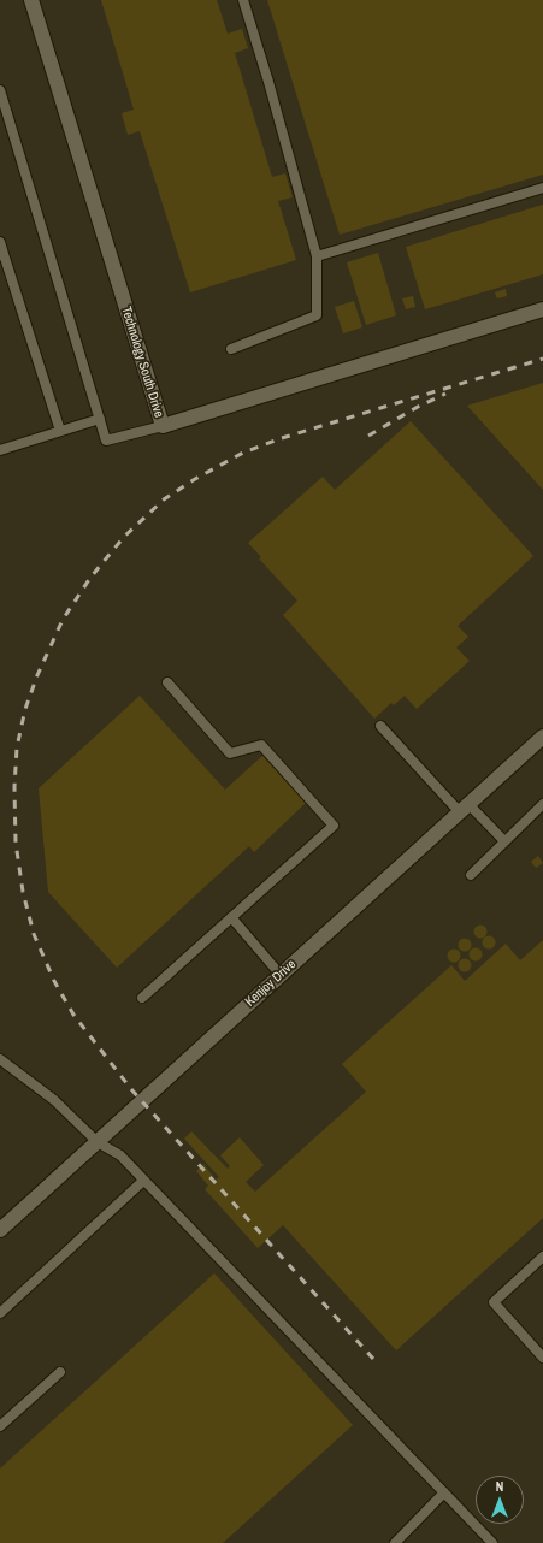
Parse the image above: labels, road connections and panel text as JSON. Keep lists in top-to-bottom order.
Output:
{
  "streets": {
    "street": ["Technology South Drive", "Kenjoy Drive"]
  },
  "north": "top"
}
